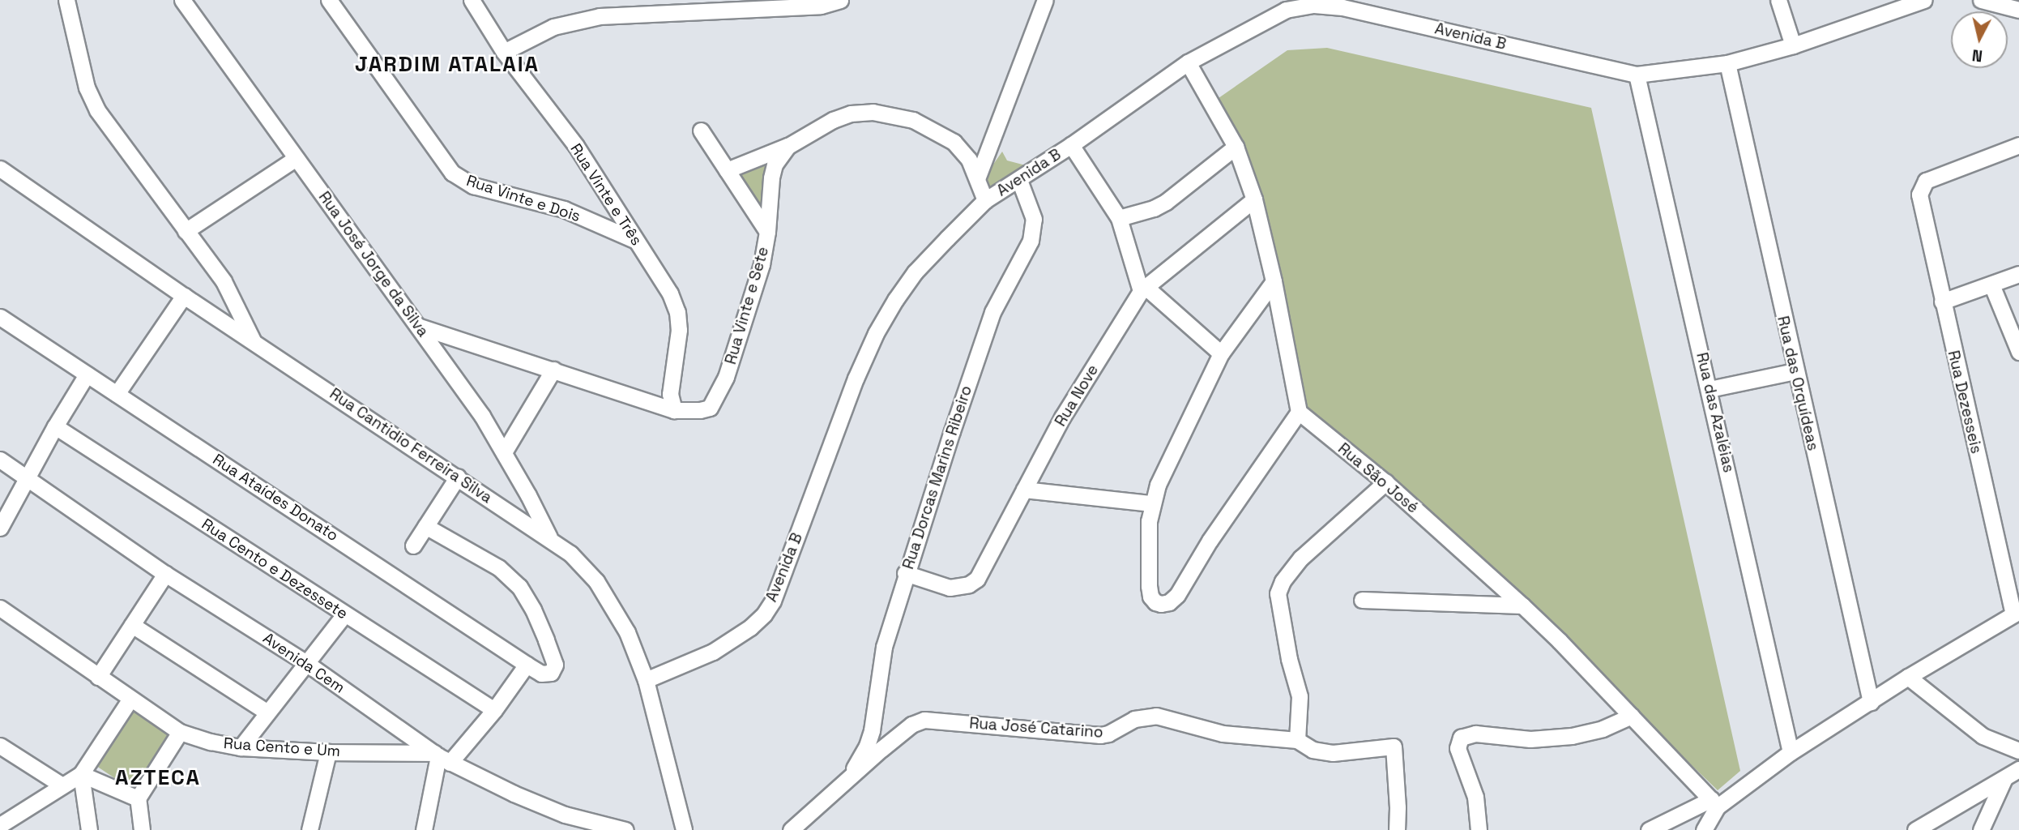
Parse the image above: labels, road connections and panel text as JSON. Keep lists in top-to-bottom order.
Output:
{
  "streets": {
    "street": [
      "Avenida B",
      "Rua Vinte e Três",
      "Rua Vinte e Dois",
      "Rua José Jorge da Silva",
      "Rua Vinte e Sete",
      "Rua das Orquídeas",
      "Rua Nove",
      "Rua Dezesseis",
      "Rua das Azaléias",
      "Rua Cantidio Ferreira Silva",
      "Rua Dorcas Marins Ribeiro",
      "Rua São José",
      "Rua Ataídes Donato",
      "Rua Cento e Dezessete",
      "Avenida Cem",
      "Rua José Catarino",
      "Rua Cento e Um"
    ]
  },
  "crossings": [
    ["Avenida B", "Rua Vinte e Sete"],
    ["Avenida B", "Rua das Azaléias"],
    ["Avenida B", "Rua Cantidio Ferreira Silva"],
    ["Avenida B", "Rua Dorcas Marins Ribeiro"],
    ["Rua Vinte e Três", "Rua Vinte e Dois"],
    ["Rua Vinte e Três", "Rua Vinte e Sete"],
    ["Rua José Jorge da Silva", "Rua Cantidio Ferreira Silva"],
    ["Rua Nove", "Rua Dorcas Marins Ribeiro"],
    ["Rua Dorcas Marins Ribeiro", "Rua José Catarino"],
    ["Avenida Cem", "Rua Cento e Um"]
  ],
  "districts": ["JARDIM ATALAIA", "AZTECA"],
  "north": "bottom"
}
